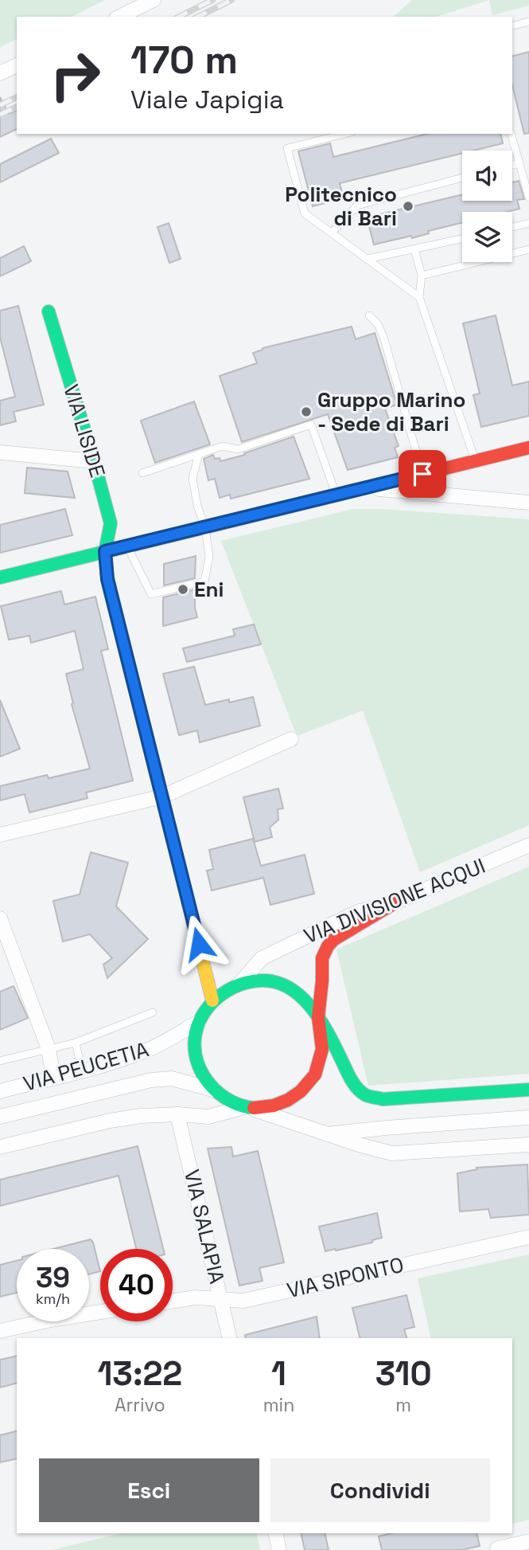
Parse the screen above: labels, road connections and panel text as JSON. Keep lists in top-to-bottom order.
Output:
{
  "streets": {
    "street": [
      "VIA LISIDE",
      "VIA DIVISIONE ACQUI",
      "VIA PEUCETIA",
      "VIA SALAPIA",
      "VIA SIPONTO"
    ]
  },
  "crossings": [
    ["VIA LISIDE", "VIA DIVISIONE ACQUI"],
    ["VIA LISIDE", "VIA PEUCETIA"],
    ["VIA DIVISIONE ACQUI", "VIA PEUCETIA"],
    ["VIA PEUCETIA", "VIA SALAPIA"],
    ["VIA SALAPIA", "VIA SIPONTO"]
  ],
  "places": ["Politecnico di Bari", "Gruppo Marino - Sede di Bari", "Eni"],
  "page": {
    "turn": ["170 m", "Viale Japigia"],
    "speed": "39 km/h",
    "limit": "40",
    "eta": [
      "13:22",
      "Arrivo",
      "1",
      "min",
      "310",
      "m"
    ],
    "buttons": ["Esci", "Condividi"]
  }
}
